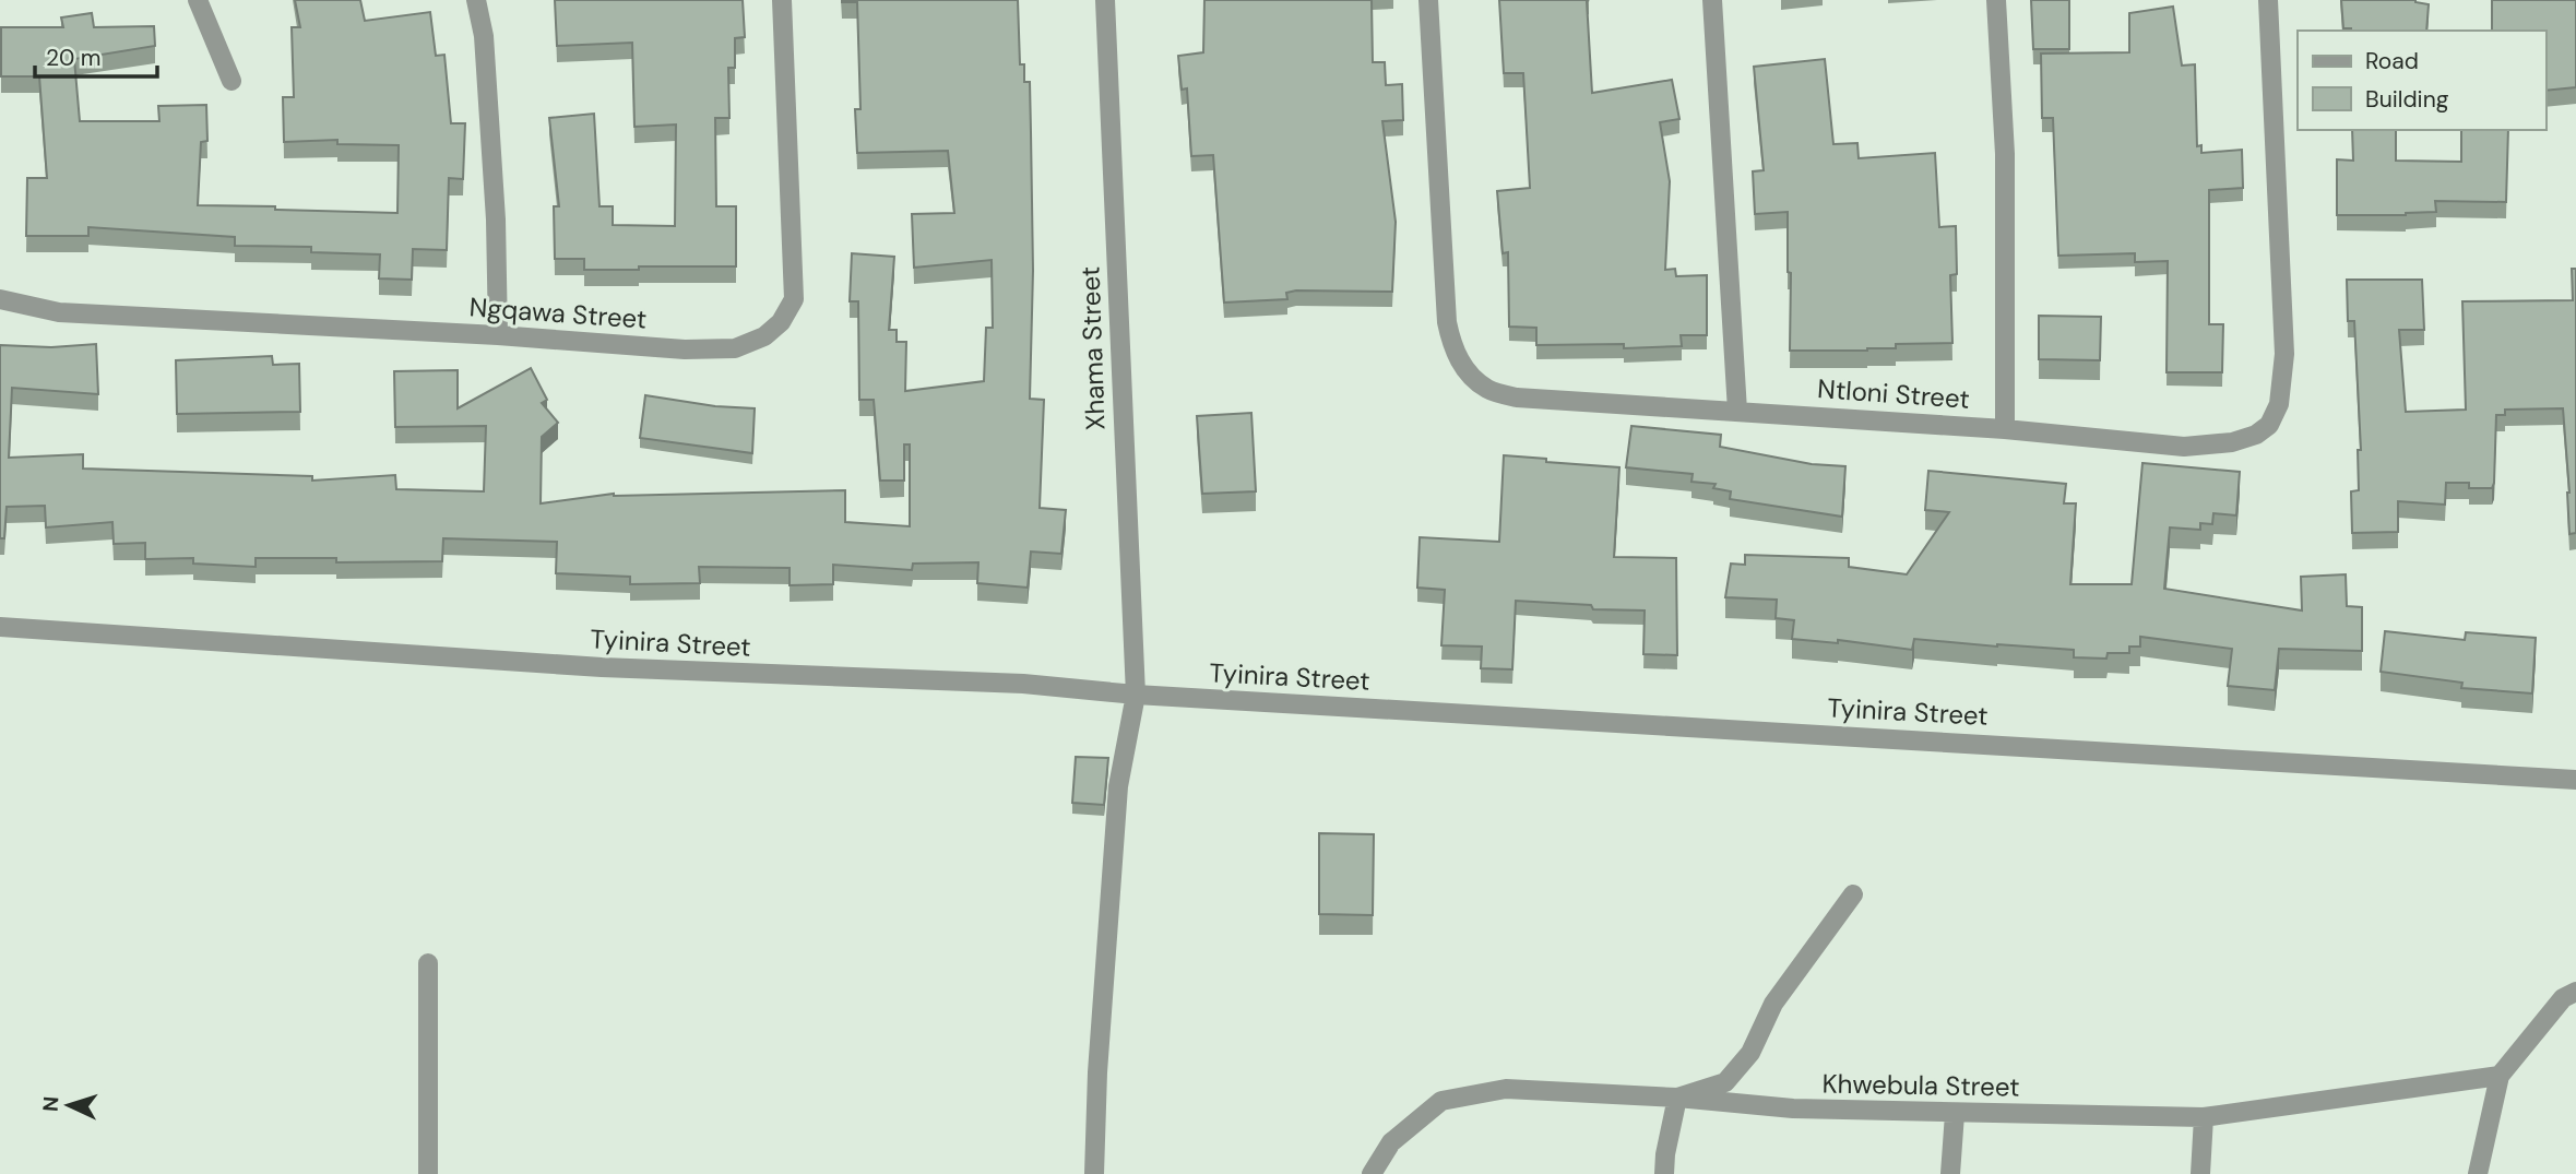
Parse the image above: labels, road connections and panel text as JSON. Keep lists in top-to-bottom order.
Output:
{
  "streets": {
    "street": [
      "Ngqawa Street",
      "Xhama Street",
      "Ntloni Street",
      "Tyinira Street",
      "Khwebula Street"
    ]
  },
  "crossings": [
    ["Xhama Street", "Tyinira Street"]
  ],
  "legend": ["Road", "Building"],
  "scale_bar": "20 m",
  "north": "left"
}
